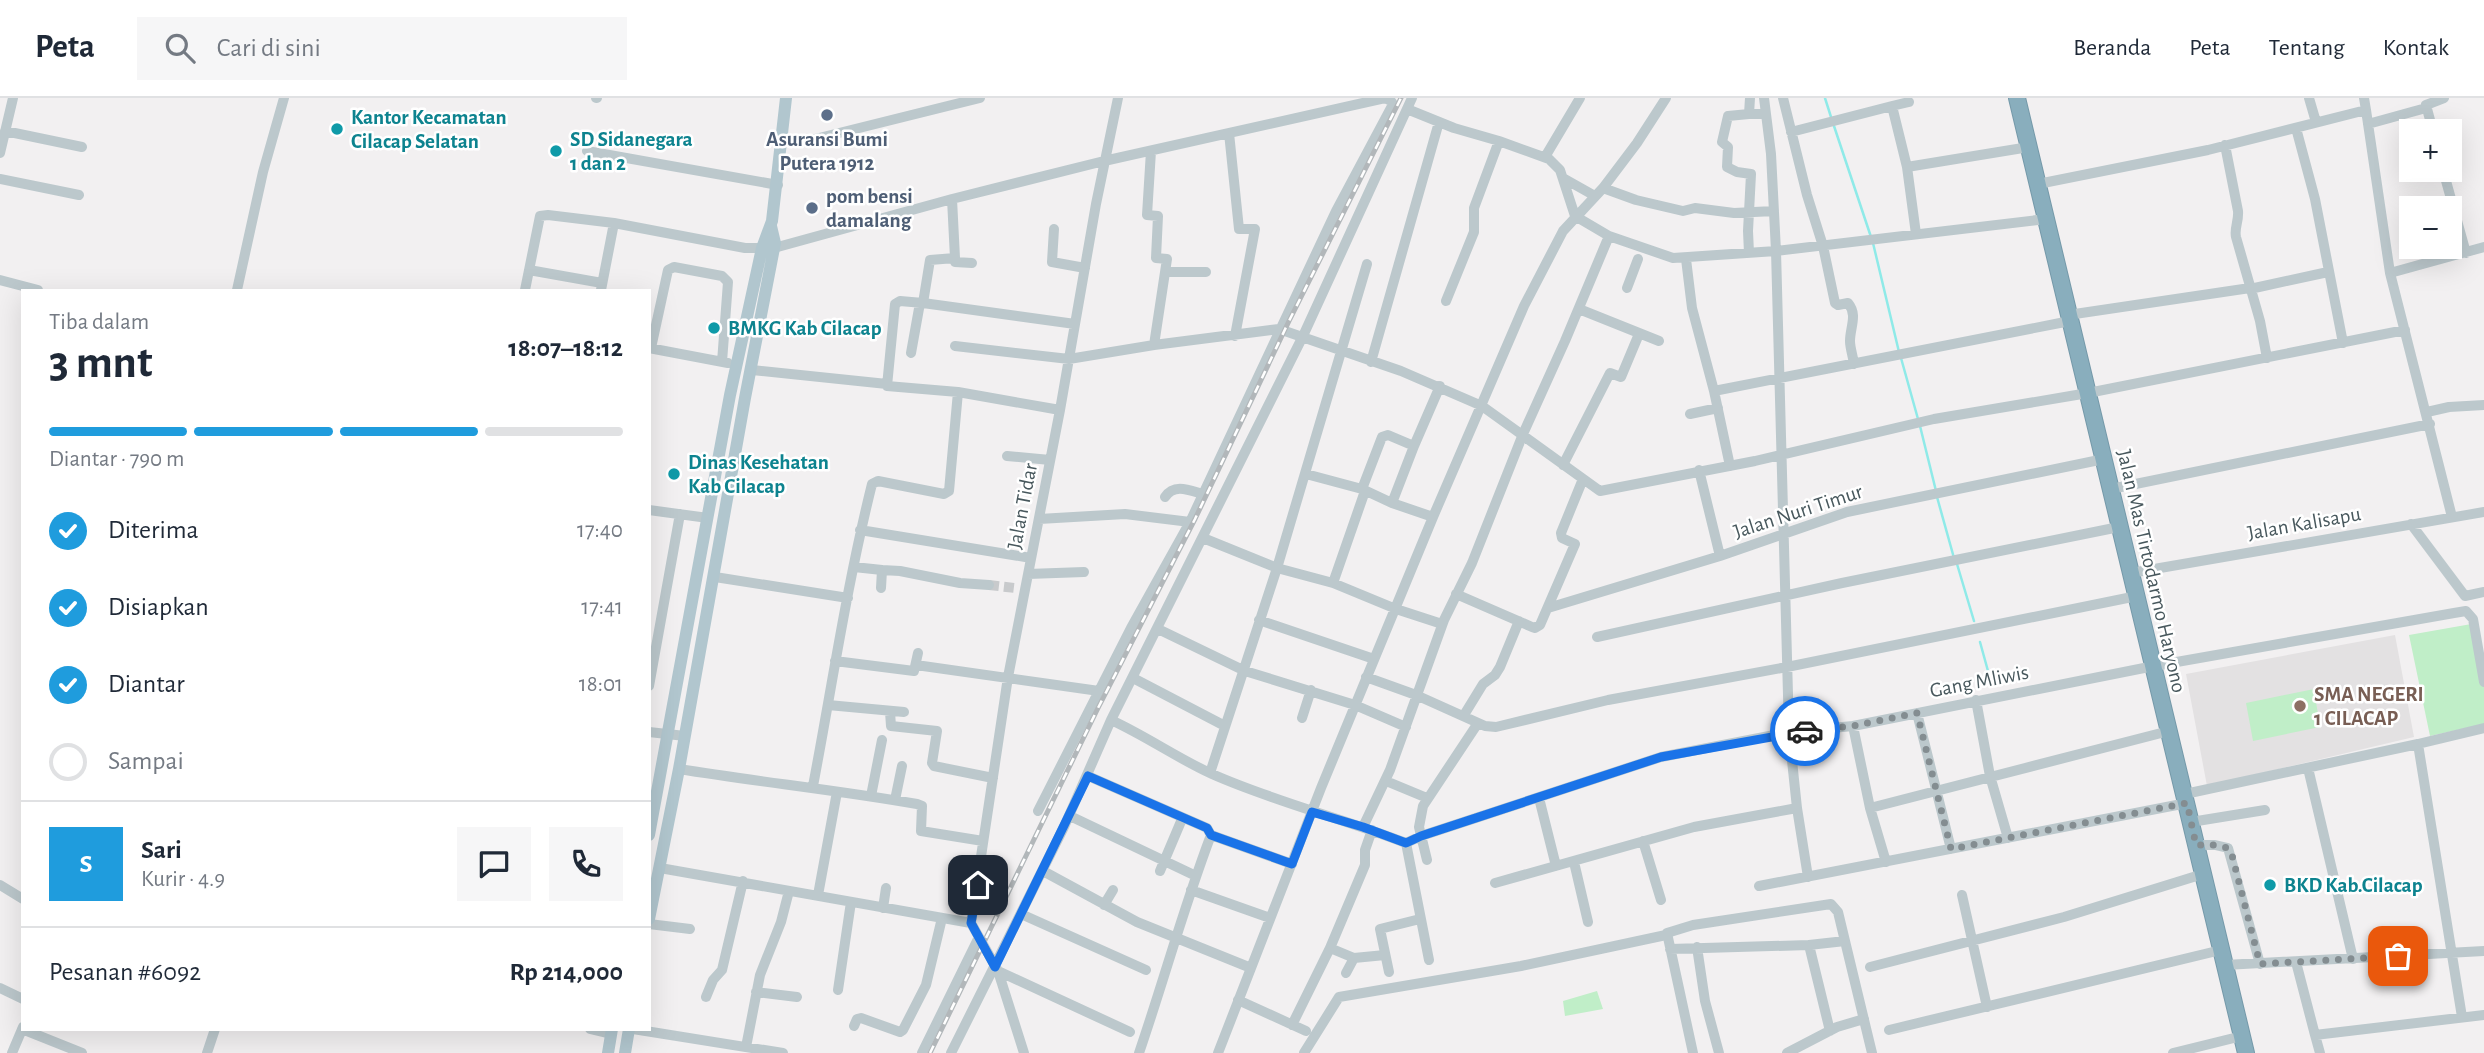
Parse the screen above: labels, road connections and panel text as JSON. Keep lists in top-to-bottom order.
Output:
{
  "streets": {
    "highway": ["Jalan Mas Tirtodarmo Haryono"],
    "street": [
      "Jalan Tidar",
      "Jalan Nuri Timur",
      "Jalan Kalisapu",
      "Gang Mliwis"
    ]
  },
  "crossings": [
    ["Jalan Nuri Timur", "Jalan Mas Tirtodarmo Haryono"],
    ["Jalan Kalisapu", "Jalan Mas Tirtodarmo Haryono"],
    ["Jalan Mas Tirtodarmo Haryono", "Gang Mliwis"]
  ],
  "places": [
    "Asuransi Bumi Putera 1912",
    "Kantor Kecamatan Cilacap Selatan",
    "SD Sidanegara 1 dan 2",
    "pom bensi damalang",
    "BMKG Kab Cilacap",
    "Dinas Kesehatan Kab Cilacap",
    "SMA NEGERI 1 CILACAP",
    "BKD Kab.Cilacap"
  ],
  "page": {
    "header": "Peta",
    "search": "Cari di sini",
    "nav": [
      "Beranda",
      "Peta",
      "Tentang",
      "Kontak"
    ],
    "map_buttons": ["+", "−"],
    "heading": ["3 mnt", "Tiba dalam", "18:07–18:12"],
    "panel": [
      "Sari",
      "Kurir · 4.9",
      "Pesanan #6092",
      "Rp 214,000"
    ],
    "bar": "Diantar · 790 m",
    "list": [
      ["Diterima", "17:40"],
      ["Disiapkan", "17:41"],
      ["Diantar", "18:01"],
      "Sampai"
    ],
    "round": "S"
  }
}
